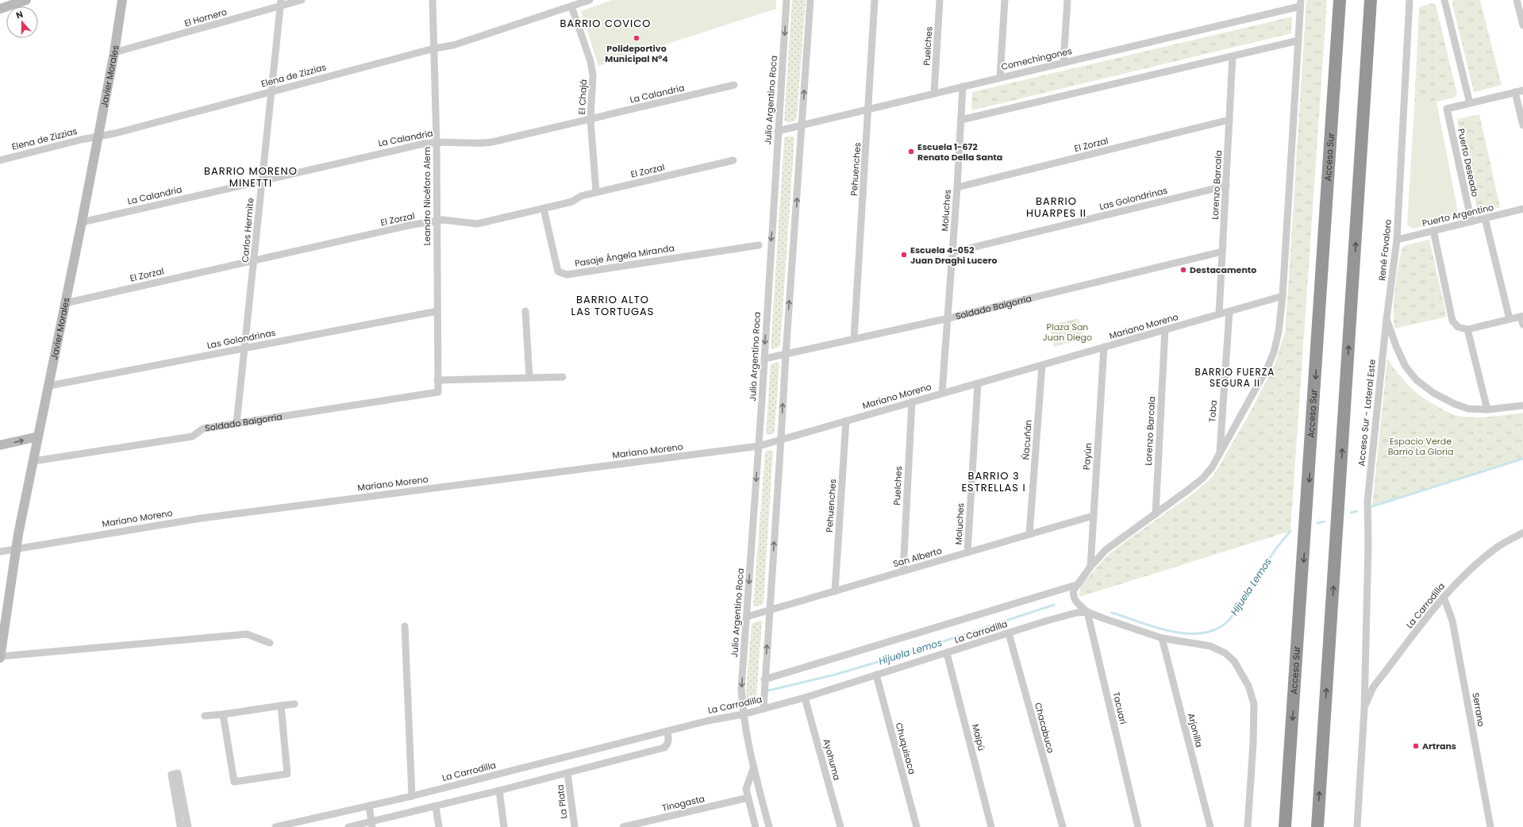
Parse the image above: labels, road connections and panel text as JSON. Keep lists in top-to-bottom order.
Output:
{
  "streets": {
    "highway": ["Acceso Sur"],
    "street": [
      "El Hornero",
      "Puelches",
      "Comechingones",
      "Elena de Zizzias",
      "Javier Morales",
      "La Calandria",
      "El Chajá",
      "Julio Argentino Roca",
      "El Zorzal",
      "Puerto Deseado",
      "Pehuenches",
      "Lorenzo Barcala",
      "Leandro Nicéforo Alem",
      "Las Golondrinas",
      "Moluches",
      "Puerto Argentino",
      "Carlos Hermite",
      "René Favaloro",
      "Pasaje Ángela Miranda",
      "Soldado Baigorria",
      "Mariano Moreno",
      "Toba",
      "Acceso Sur - Lateral Este",
      "Ñacuñán",
      "Payún",
      "San Alberto",
      "La Carrodilla",
      "Tacuarí",
      "Serrano",
      "Chacabuco",
      "Arjonilla",
      "Maipú",
      "Chuquisaca",
      "Ayohuma",
      "La Plata",
      "Tinogasta"
    ]
  },
  "crossings": [
    ["El Hornero", "Javier Morales"],
    ["El Hornero", "Carlos Hermite"],
    ["Puelches", "Comechingones"],
    ["Puelches", "Mariano Moreno"],
    ["Puelches", "San Alberto"],
    ["Comechingones", "Julio Argentino Roca"],
    ["Comechingones", "Pehuenches"],
    ["Comechingones", "Moluches"],
    ["Elena de Zizzias", "Javier Morales"],
    ["Elena de Zizzias", "El Chajá"],
    ["Elena de Zizzias", "Leandro Nicéforo Alem"],
    ["Elena de Zizzias", "Carlos Hermite"],
    ["Javier Morales", "La Calandria"],
    ["Javier Morales", "El Zorzal"],
    ["Javier Morales", "Las Golondrinas"],
    ["Javier Morales", "Soldado Baigorria"],
    ["Javier Morales", "Mariano Moreno"],
    ["La Calandria", "El Chajá"],
    ["La Calandria", "Leandro Nicéforo Alem"],
    ["La Calandria", "Carlos Hermite"],
    ["El Chajá", "El Zorzal"],
    ["Julio Argentino Roca", "Soldado Baigorria"],
    ["Julio Argentino Roca", "Mariano Moreno"],
    ["Julio Argentino Roca", "San Alberto"],
    ["Julio Argentino Roca", "La Carrodilla"],
    ["El Zorzal", "Lorenzo Barcala"],
    ["El Zorzal", "Leandro Nicéforo Alem"],
    ["El Zorzal", "Moluches"],
    ["El Zorzal", "Carlos Hermite"],
    ["El Zorzal", "Pasaje Ángela Miranda"],
    ["Puerto Deseado", "Puerto Argentino"],
    ["Pehuenches", "Soldado Baigorria"],
    ["Pehuenches", "Mariano Moreno"],
    ["Pehuenches", "San Alberto"],
    ["Lorenzo Barcala", "Las Golondrinas"],
    ["Lorenzo Barcala", "Soldado Baigorria"],
    ["Lorenzo Barcala", "Mariano Moreno"],
    ["Leandro Nicéforo Alem", "Las Golondrinas"],
    ["Leandro Nicéforo Alem", "Soldado Baigorria"],
    ["Las Golondrinas", "Moluches"],
    ["Las Golondrinas", "Carlos Hermite"],
    ["Moluches", "Soldado Baigorria"],
    ["Moluches", "Mariano Moreno"],
    ["Moluches", "San Alberto"],
    ["Puerto Argentino", "René Favaloro"],
    ["Carlos Hermite", "Soldado Baigorria"],
    ["René Favaloro", "Acceso Sur - Lateral Este"],
    ["Mariano Moreno", "Toba"],
    ["Mariano Moreno", "Ñacuñán"],
    ["Mariano Moreno", "Payún"],
    ["Acceso Sur - Lateral Este", "La Carrodilla"],
    ["Ñacuñán", "San Alberto"],
    ["Payún", "San Alberto"],
    ["La Carrodilla", "Tacuarí"],
    ["La Carrodilla", "Serrano"],
    ["La Carrodilla", "Chacabuco"],
    ["La Carrodilla", "Maipú"],
    ["La Carrodilla", "Chuquisaca"],
    ["La Carrodilla", "Ayohuma"]
  ],
  "districts": [
    "BARRIO COVICO",
    "BARRIO MORENO MINETTI",
    "BARRIO HUARPES II",
    "BARRIO ALTO LAS TORTUGAS",
    "BARRIO FUERZA SEGURA II",
    "BARRIO 3 ESTRELLAS I"
  ],
  "water": ["Hijuela Lemos"],
  "parks": ["Plaza San Juan Diego", "Espacio Verde Barrio La Gloria"],
  "places": [
    "Polideportivo Municipal Nº4",
    "Escuela 1-672 Renato Della Santa",
    "Escuela 4-052 Juan Draghi Lucero",
    "Destacamento",
    "Artrans"
  ],
  "north": "top"
}
